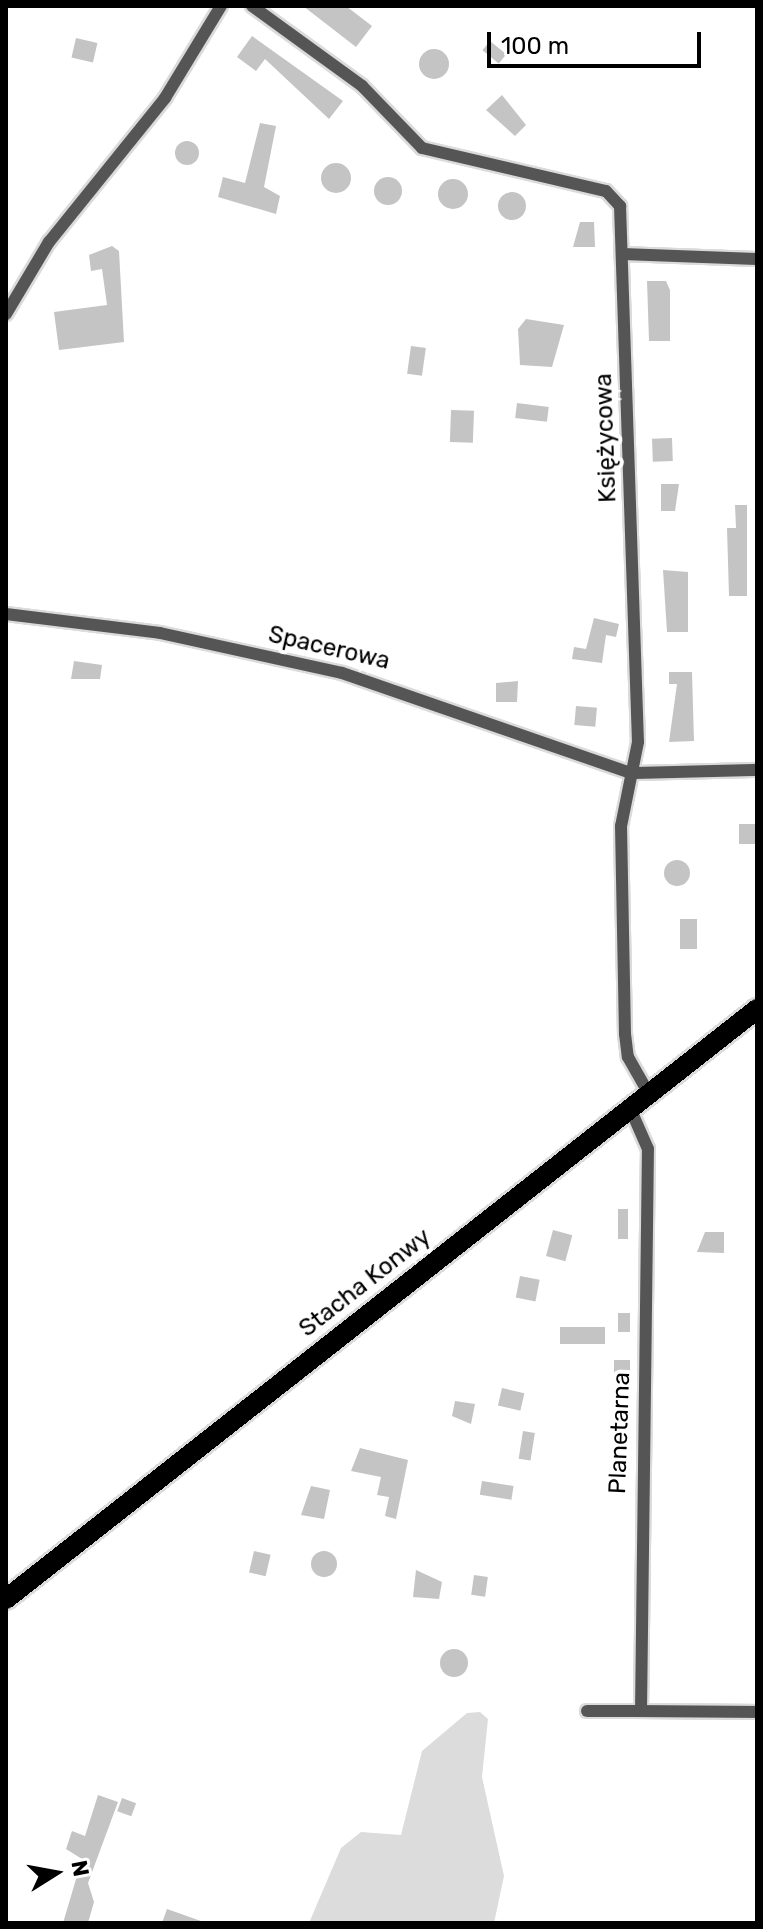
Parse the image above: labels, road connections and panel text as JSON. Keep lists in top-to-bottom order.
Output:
{
  "streets": {
    "main road": ["Stacha Konwy"],
    "street": ["Księżycowa", "Spacerowa", "Planetarna"]
  },
  "crossings": [
    ["Księżycowa", "Spacerowa"],
    ["Księżycowa", "Stacha Konwy"],
    ["Stacha Konwy", "Planetarna"]
  ],
  "scale_bar": "100 m",
  "north": "right"
}
